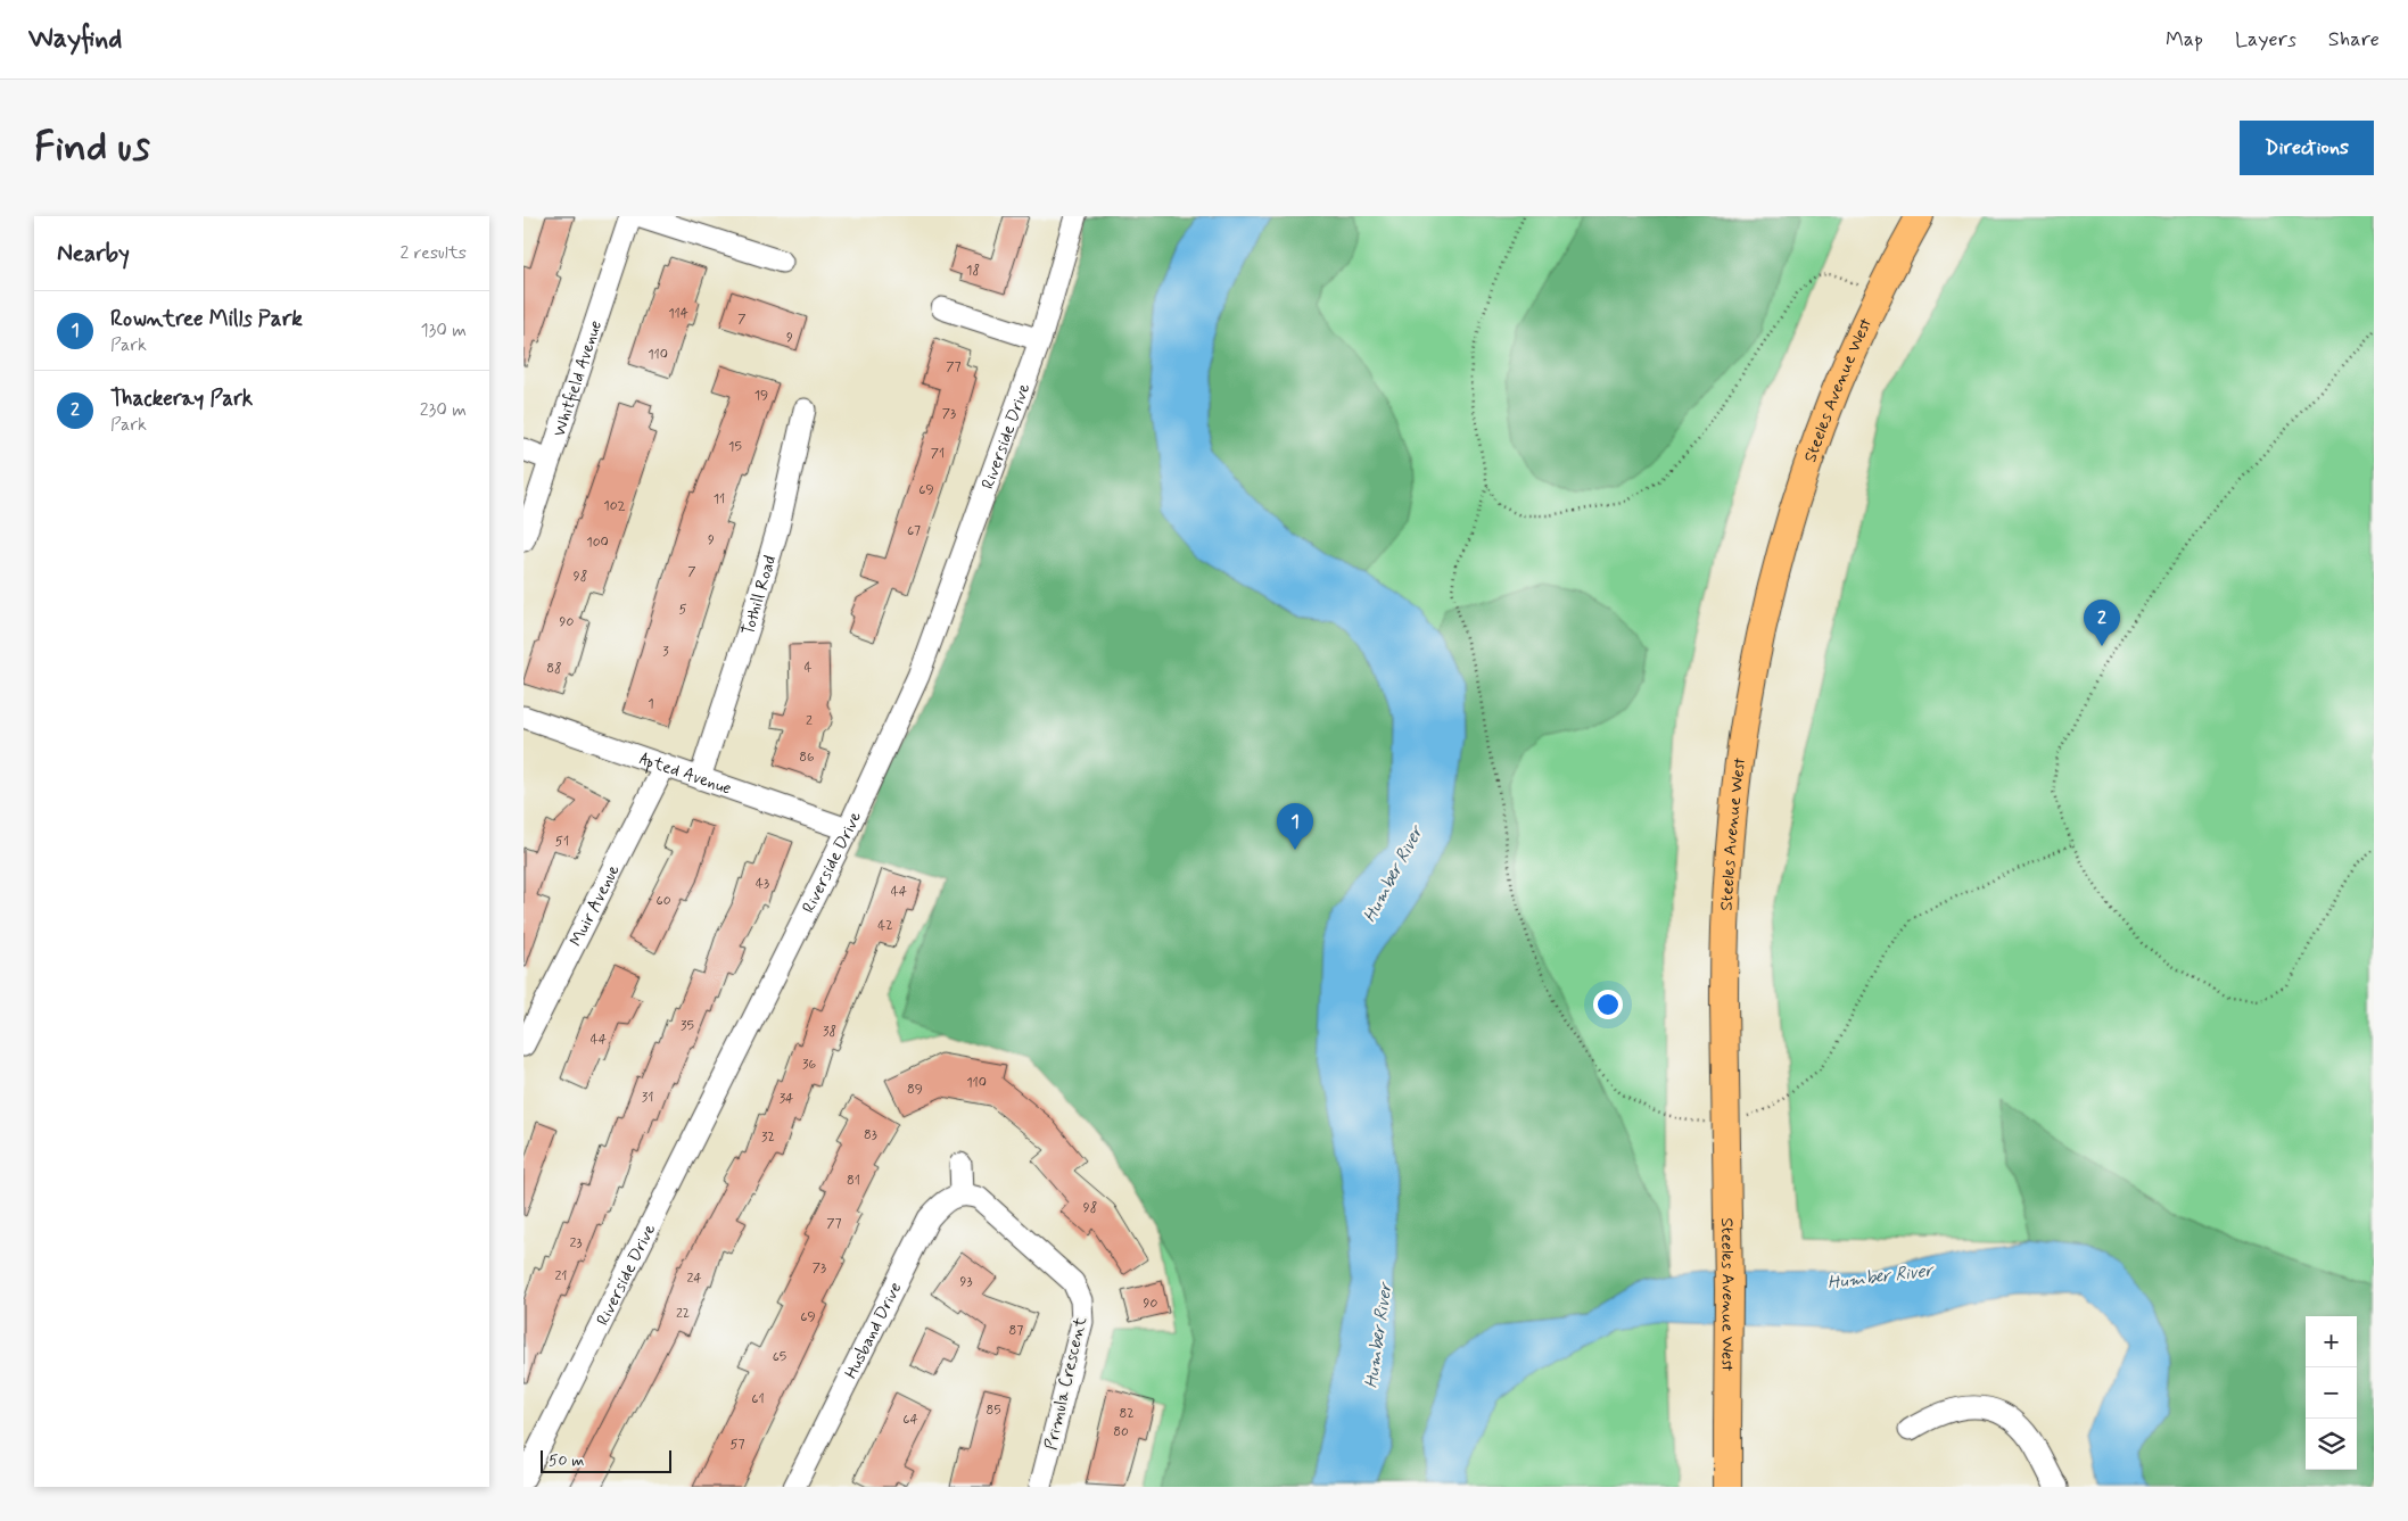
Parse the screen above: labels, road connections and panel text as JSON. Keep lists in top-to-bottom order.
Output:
{
  "streets": {
    "main road": ["Steeles Avenue West"],
    "street": [
      "Whitfield Avenue",
      "Riverside Drive",
      "Tothill Road",
      "Apted Avenue",
      "Muir Avenue",
      "Husband Drive",
      "Primula Crescent"
    ]
  },
  "crossings": [
    ["Riverside Drive", "Apted Avenue"],
    ["Tothill Road", "Apted Avenue"],
    ["Apted Avenue", "Muir Avenue"],
    ["Husband Drive", "Primula Crescent"]
  ],
  "water": ["Humber River"],
  "house_numbers": [
    "18",
    "114",
    "7",
    "9",
    "110",
    "77",
    "19",
    "73",
    "15",
    "71",
    "69",
    "11",
    "102",
    "67",
    "9",
    "100",
    "7",
    "98",
    "5",
    "90",
    "3",
    "4",
    "88",
    "1",
    "2",
    "86",
    "51",
    "43",
    "44",
    "60",
    "42",
    "35",
    "38",
    "44",
    "36",
    "110",
    "89",
    "31",
    "34",
    "83",
    "32",
    "81",
    "98",
    "77",
    "23",
    "73",
    "21",
    "24",
    "93",
    "90",
    "22",
    "69",
    "87",
    "65",
    "61",
    "85",
    "82",
    "64",
    "80",
    "57"
  ],
  "scale_bar": "50 m",
  "page": {
    "header": "Wayfind",
    "nav": ["Map", "Layers", "Share"],
    "buttons": "Directions",
    "title": "Find us",
    "heading": ["Nearby", "2 results"],
    "list": [
      {
        "mark": "1",
        "name": "Rowntree Mills Park",
        "note": "Park",
        "value": "130 m"
      },
      {
        "mark": "2",
        "name": "Thackeray Park",
        "note": "Park",
        "value": "230 m"
      }
    ],
    "pins": ["2", "1"],
    "map_buttons": ["+", "−"],
    "scale": "50 m"
  }
}
